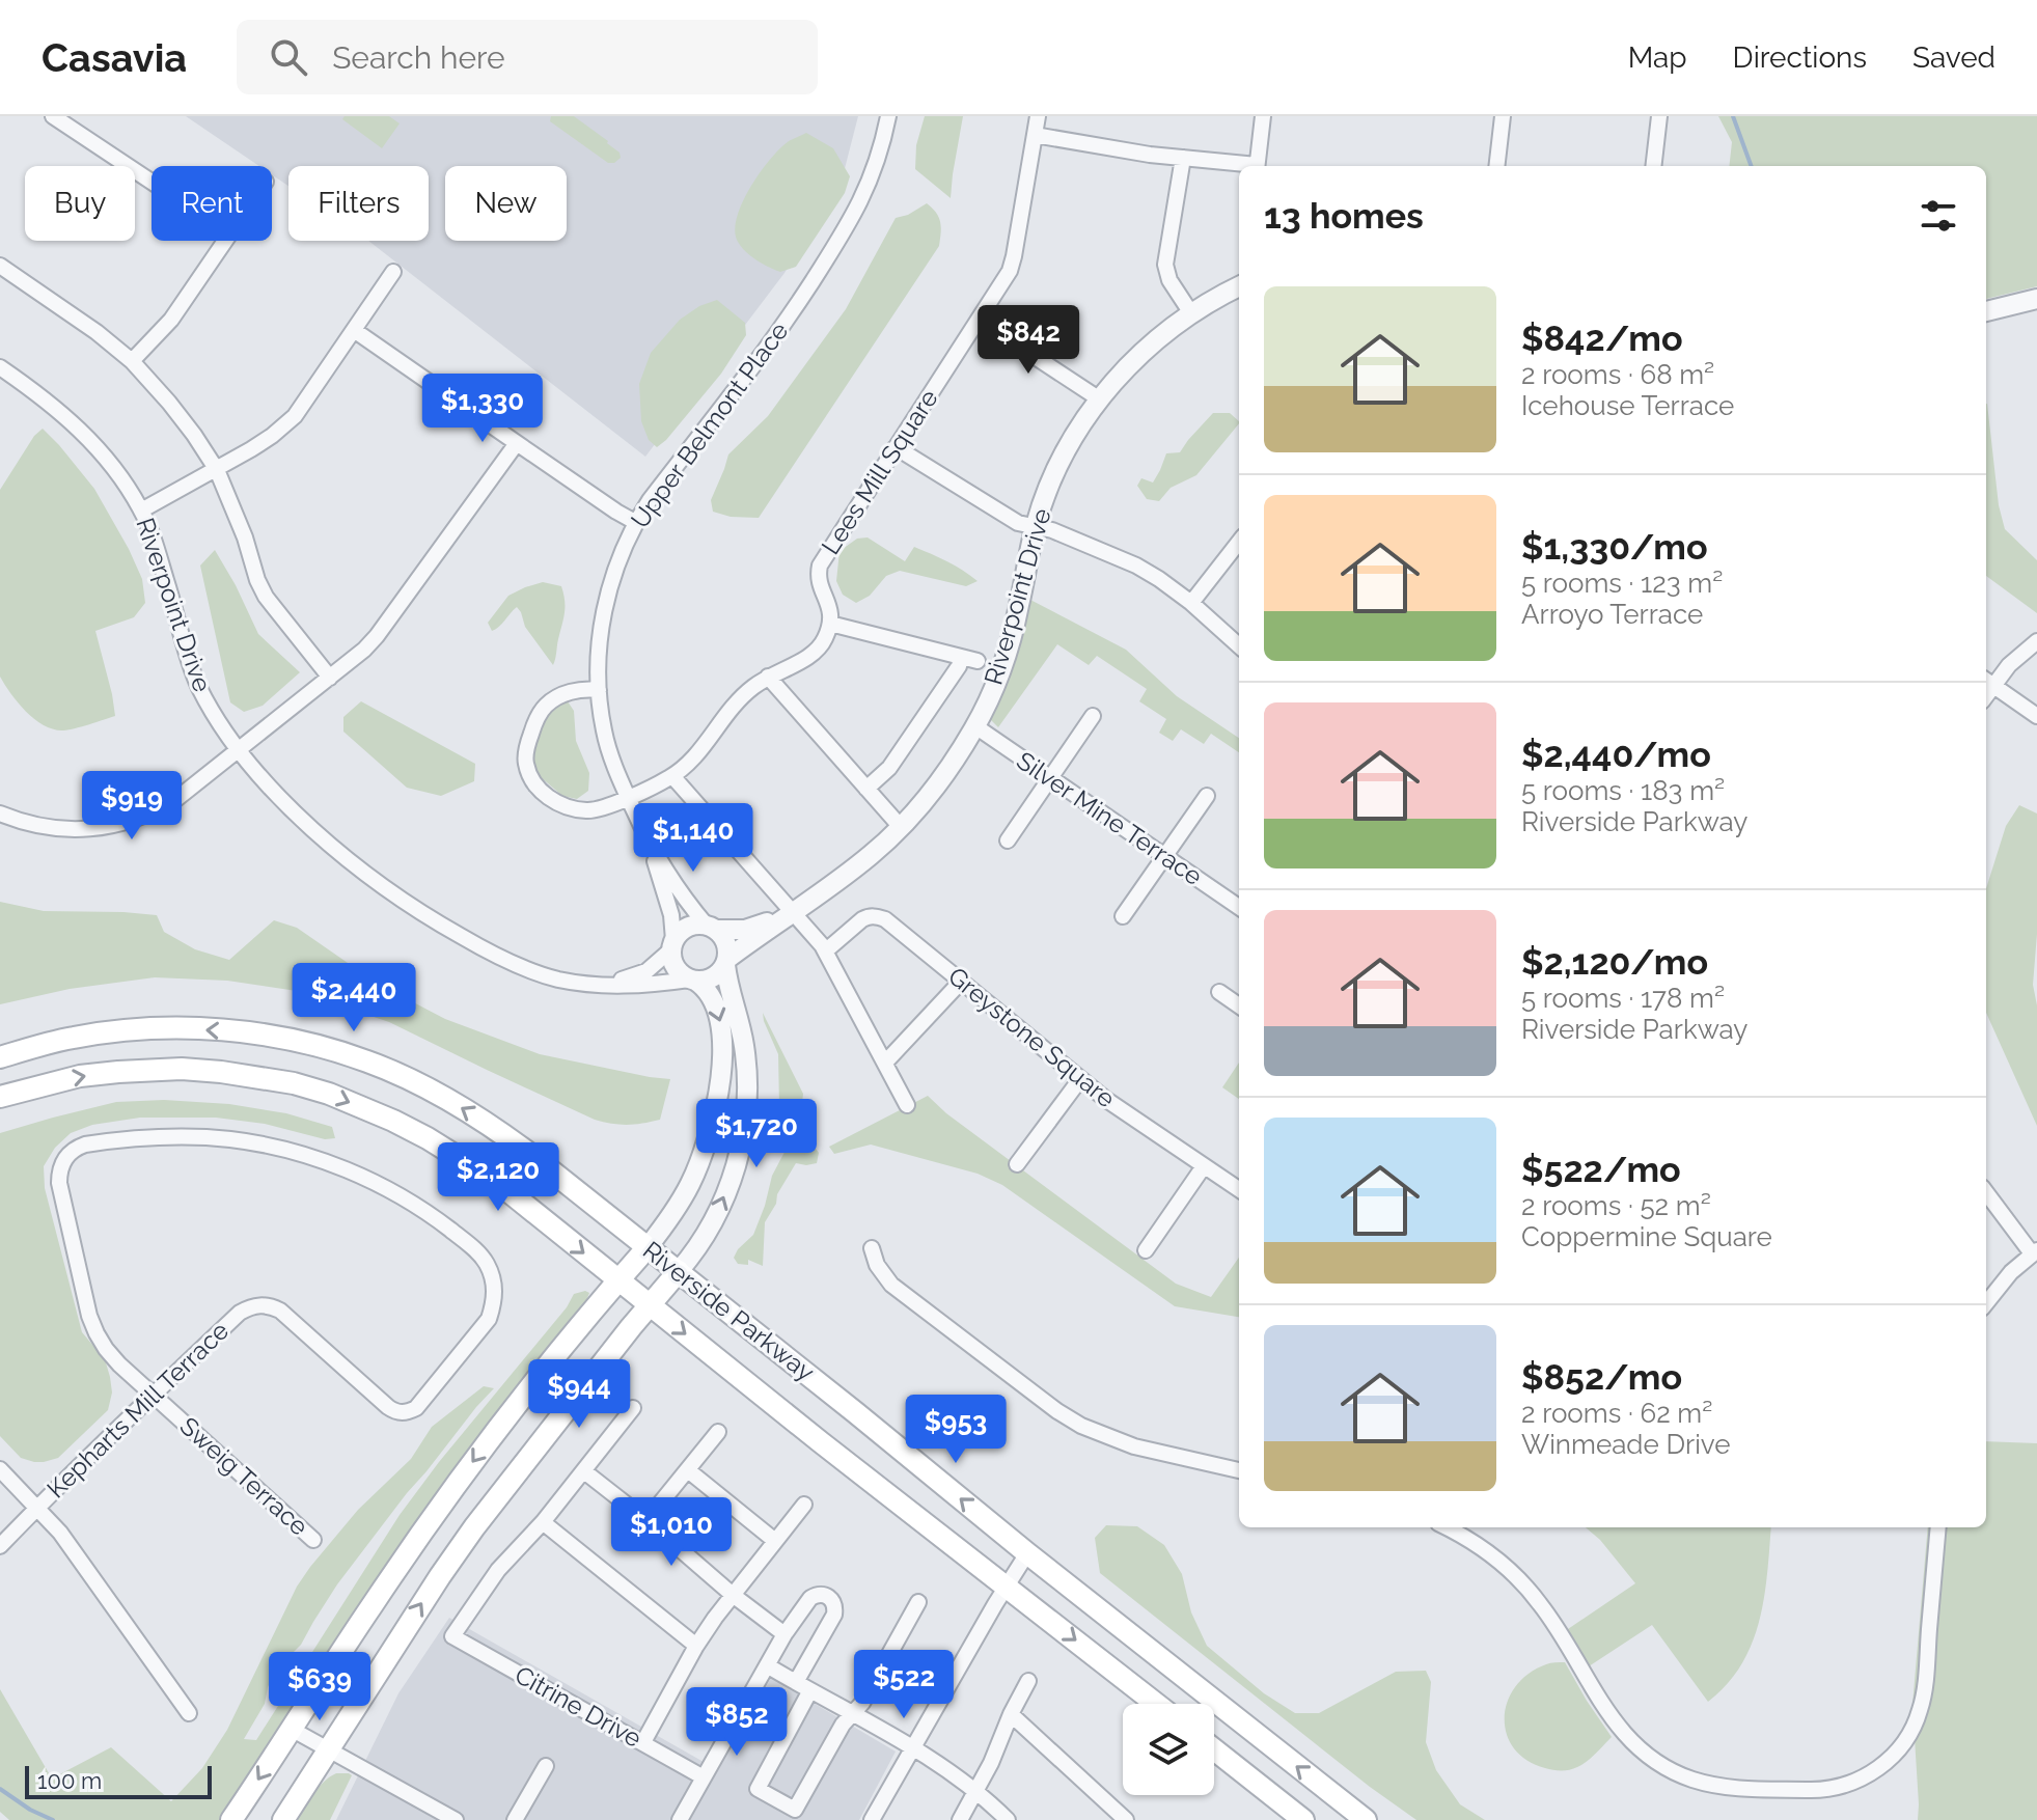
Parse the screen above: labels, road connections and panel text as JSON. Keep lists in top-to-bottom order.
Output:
{
  "streets": {
    "main road": ["Riverside Parkway"],
    "street": [
      "Upper Belmont Place",
      "Lees Mill Square",
      "Riverpoint Drive",
      "Silver Mine Terrace",
      "Greystone Square",
      "Kepharts Mill Terrace",
      "Sweig Terrace",
      "Citrine Drive"
    ]
  },
  "crossings": [
    ["Upper Belmont Place", "Riverpoint Drive"],
    ["Upper Belmont Place", "Riverside Parkway"],
    ["Riverpoint Drive", "Silver Mine Terrace"],
    ["Kepharts Mill Terrace", "Sweig Terrace"]
  ],
  "scale_bar": "100 m",
  "page": {
    "header": "Casavia",
    "search": "Search here",
    "nav": ["Map", "Directions", "Saved"],
    "chip": [
      "Buy",
      "Rent",
      "Filters",
      "New"
    ],
    "heading": "13 homes",
    "list": [
      {
        "name": "$842/mo",
        "note": "2 rooms · 68 m² · Icehouse Terrace"
      },
      {
        "name": "$1,330/mo",
        "note": "5 rooms · 123 m² · Arroyo Terrace"
      },
      {
        "name": "$2,440/mo",
        "note": "5 rooms · 183 m² · Riverside Parkway"
      },
      {
        "name": "$2,120/mo",
        "note": "5 rooms · 178 m² · Riverside Parkway"
      },
      {
        "name": "$522/mo",
        "note": "2 rooms · 52 m² · Coppermine Square"
      },
      {
        "name": "$852/mo",
        "note": "2 rooms · 62 m² · Winmeade Drive"
      }
    ],
    "price": [
      "$842",
      "$1,330",
      "$919",
      "$1,140",
      "$2,440",
      "$1,720",
      "$2,120",
      "$944",
      "$953",
      "$1,010",
      "$522",
      "$639",
      "$852"
    ],
    "scale": "100 m"
  }
}
